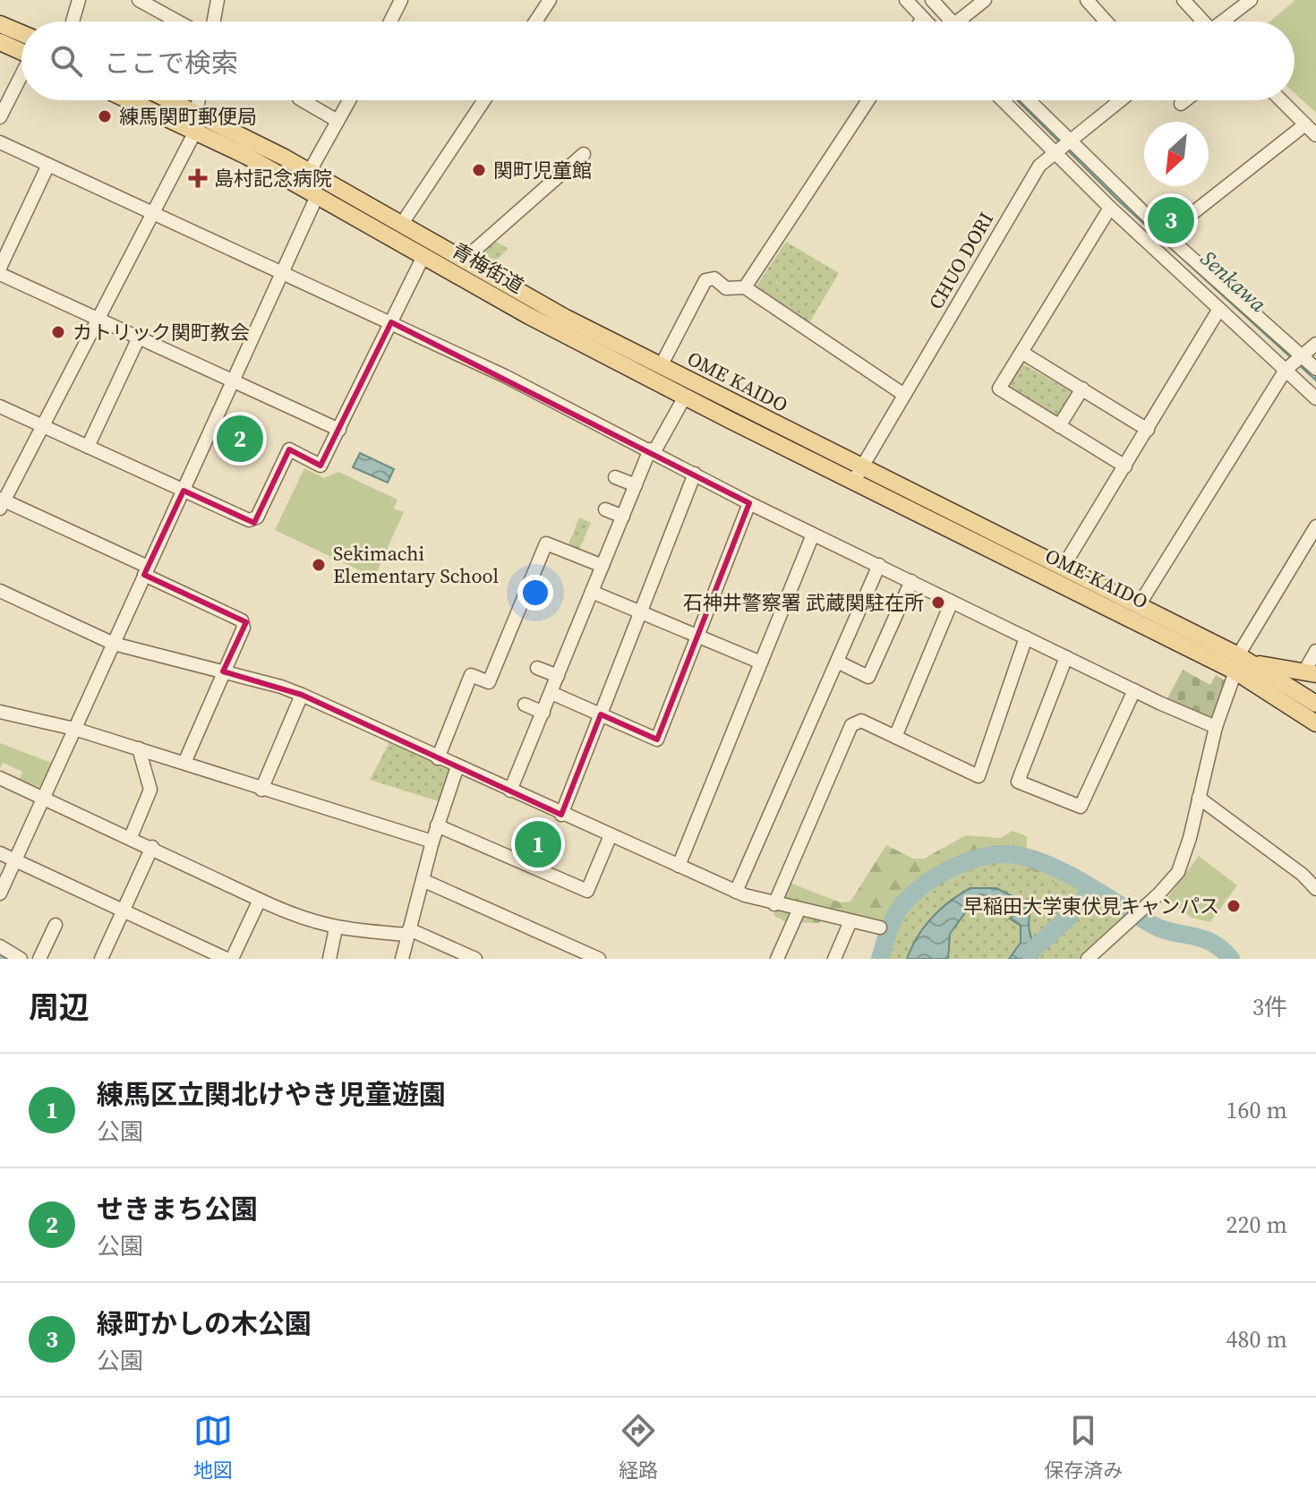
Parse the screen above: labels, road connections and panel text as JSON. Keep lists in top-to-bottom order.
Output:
{
  "streets": {
    "main road": ["青梅街道", "OME KAIDO", "OME-KAIDO"],
    "street": ["CHUO DORI"]
  },
  "crossings": [
    ["CHUO DORI", "青梅街道"],
    ["CHUO DORI", "OME-KAIDO"],
    ["青梅街道", "OME KAIDO"],
    ["青梅街道", "OME-KAIDO"]
  ],
  "water": ["Senkawa"],
  "places": {
    "other": [
      "練馬関町郵便局",
      "関町児童館",
      "カトリック関町教会",
      "Sekimachi Elementary School",
      "石神井警察署 武蔵関駐在所",
      "早稲田大学東伏見キャンパス"
    ],
    "health": ["島村記念病院"]
  },
  "north": "bottom left",
  "page": {
    "search": "ここで検索",
    "pins": ["3", "2", "1"],
    "heading": ["周辺", "3件"],
    "list": [
      {
        "mark": "1",
        "name": "練馬区立関北けやき児童遊園",
        "note": "公園",
        "value": "160 m"
      },
      {
        "mark": "2",
        "name": "せきまち公園",
        "note": "公園",
        "value": "220 m"
      },
      {
        "mark": "3",
        "name": "緑町かしの木公園",
        "note": "公園",
        "value": "480 m"
      }
    ],
    "nav": ["地図", "経路", "保存済み"]
  }
}
